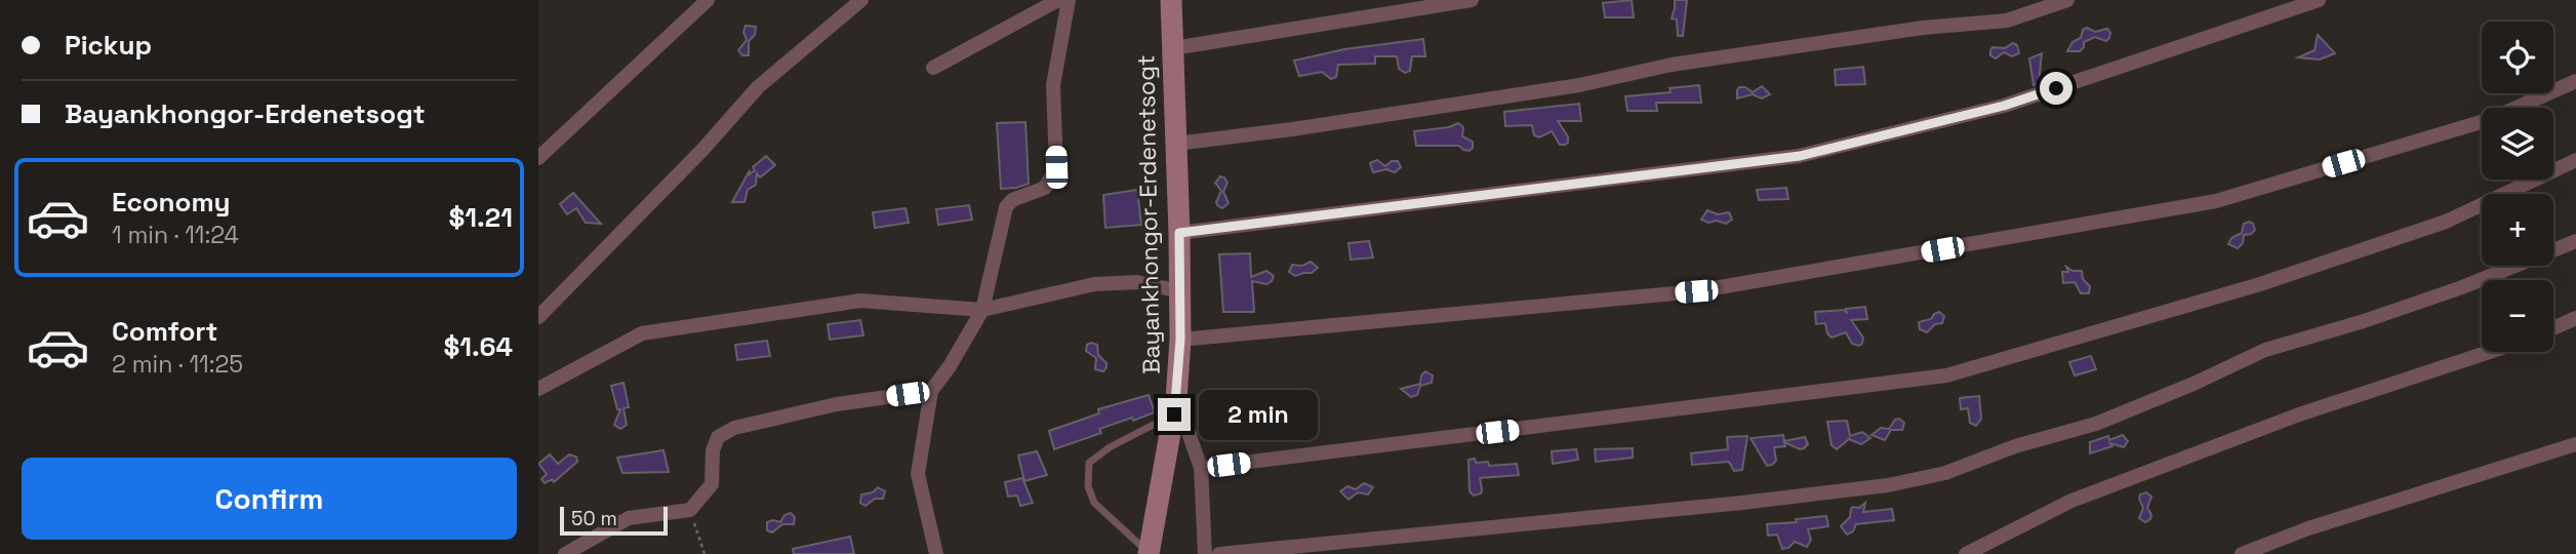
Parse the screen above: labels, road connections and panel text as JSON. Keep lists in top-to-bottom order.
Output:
{
  "streets": {
    "street": ["Bayankhongor-Erdenetsogt"]
  },
  "scale_bar": "50 m",
  "page": {
    "banner": ["Pickup", "Bayankhongor-Erdenetsogt"],
    "map_buttons": ["+", "−"],
    "list": [
      {
        "name": "Economy",
        "note": "1 min · 11:24",
        "value": "$1.21"
      },
      {
        "name": "Comfort",
        "note": "2 min · 11:25",
        "value": "$1.64"
      }
    ],
    "bubble": "2 min",
    "buttons": "Confirm",
    "scale": "50 m"
  }
}
